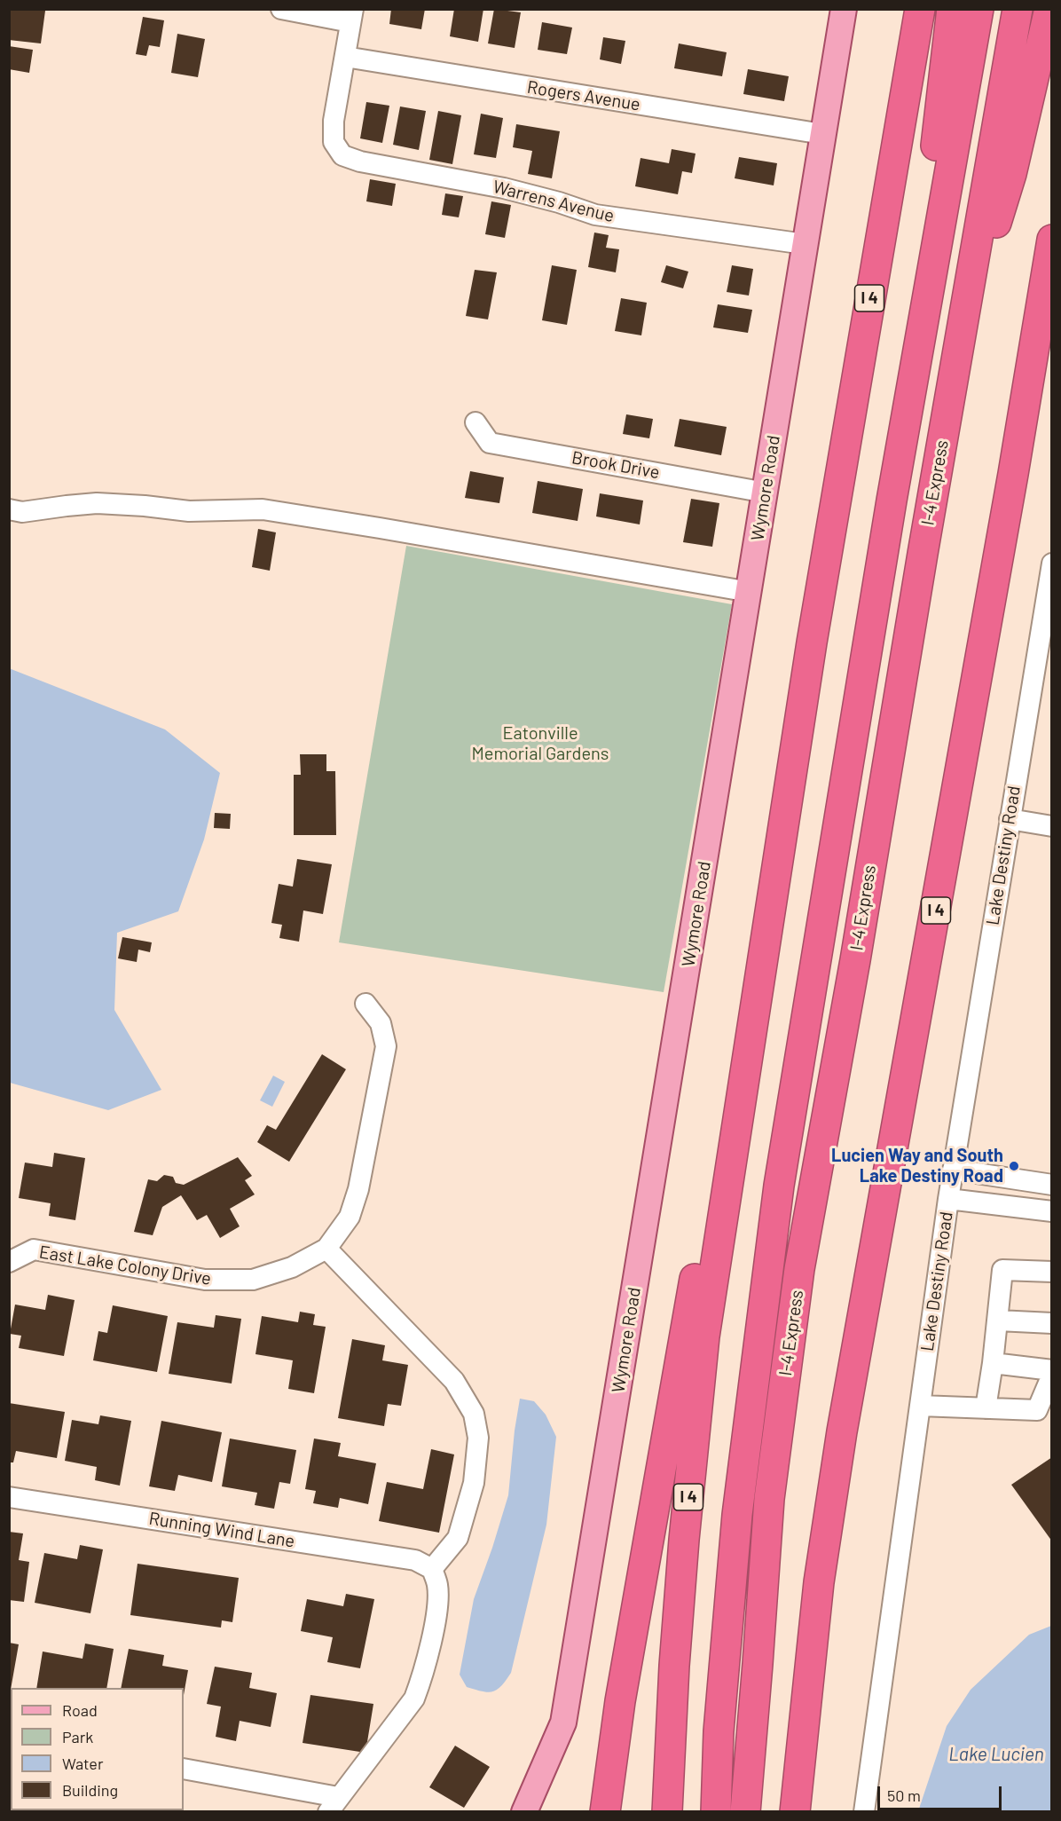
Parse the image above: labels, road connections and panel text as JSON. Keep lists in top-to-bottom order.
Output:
{
  "streets": {
    "highway": ["I 4", "I-4 Express"],
    "main road": ["Wymore Road"],
    "street": [
      "Rogers Avenue",
      "Warrens Avenue",
      "Brook Drive",
      "Lake Destiny Road",
      "East Lake Colony Drive",
      "Running Wind Lane"
    ]
  },
  "crossings": [
    ["Rogers Avenue", "Warrens Avenue"],
    ["Rogers Avenue", "Wymore Road"],
    ["Warrens Avenue", "Wymore Road"],
    ["Brook Drive", "Wymore Road"]
  ],
  "water": ["Lake Lucien"],
  "parks": ["Eatonville Memorial Gardens"],
  "places": ["Lucien Way and South Lake Destiny Road"],
  "legend": [
    "Road",
    "Park",
    "Water",
    "Building"
  ],
  "scale_bar": "50 m"
}
